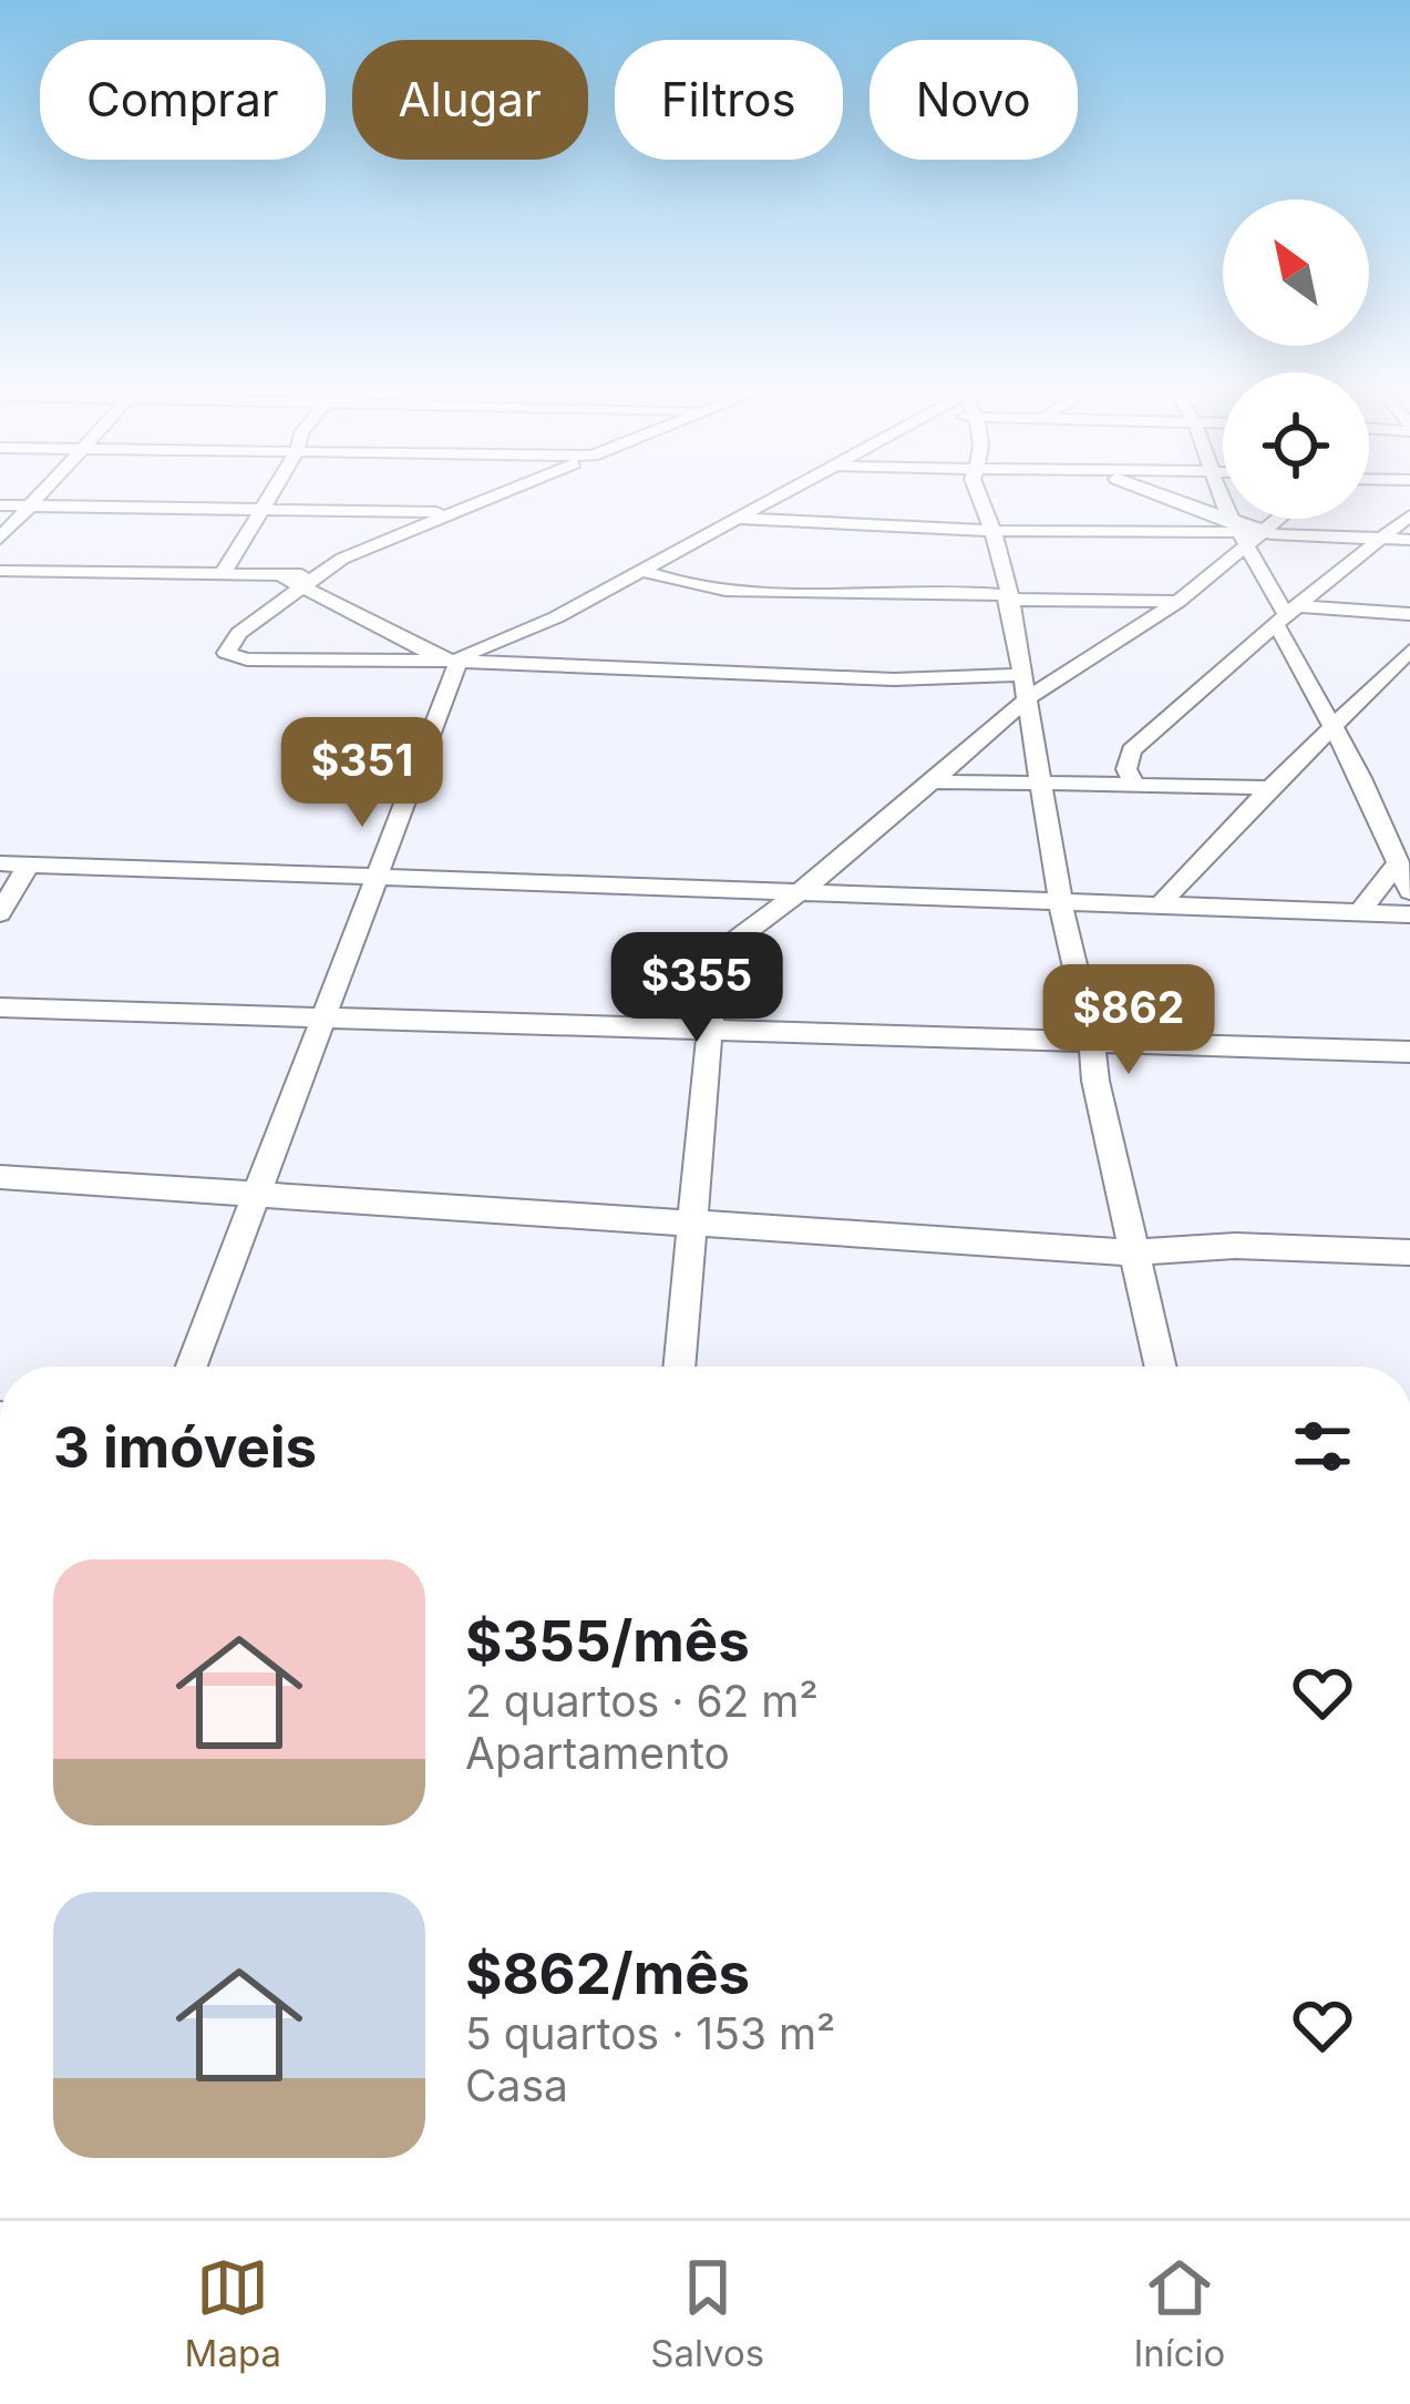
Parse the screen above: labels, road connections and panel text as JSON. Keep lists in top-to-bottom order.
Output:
{
  "north": "top left",
  "page": {
    "chip": [
      "Comprar",
      "Alugar",
      "Filtros",
      "Novo"
    ],
    "price": ["$351", "$355", "$862"],
    "heading": "3 imóveis",
    "list": [
      {
        "name": "$355/mês",
        "note": "2 quartos · 62 m² · Apartamento"
      },
      {
        "name": "$862/mês",
        "note": "5 quartos · 153 m² · Casa"
      }
    ],
    "tabs": ["Mapa", "Salvos", "Início"]
  }
}
